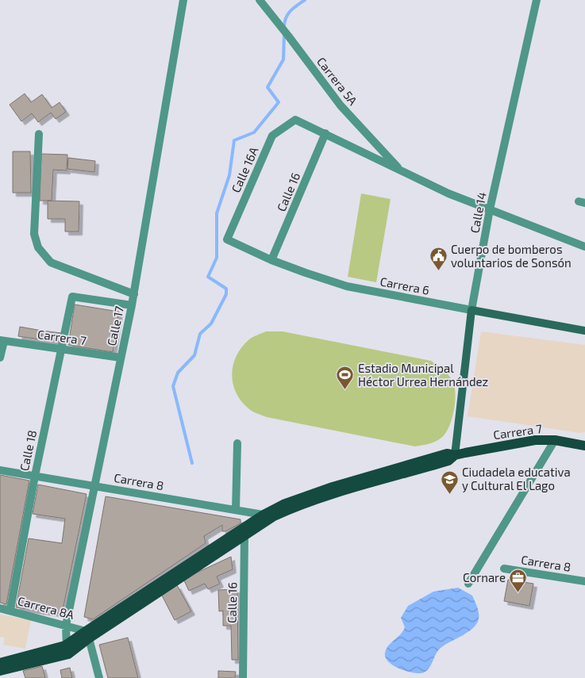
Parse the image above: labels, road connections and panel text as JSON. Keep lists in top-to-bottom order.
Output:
{
  "streets": {
    "main road": ["Calle 14", "Carrera 6", "Carrera 7"],
    "street": [
      "Carrera 5A",
      "Calle 16A",
      "Calle 16",
      "Calle 17",
      "Calle 18",
      "Carrera 8",
      "Carrera 8A"
    ]
  },
  "crossings": [
    ["Carrera 5A", "Calle 16A"],
    ["Carrera 5A", "Calle 16"],
    ["Carrera 5A", "Calle 14"],
    ["Calle 16A", "Carrera 6"],
    ["Calle 16", "Carrera 6"],
    ["Calle 14", "Carrera 6"],
    ["Calle 14", "Carrera 7"],
    ["Calle 17", "Carrera 7"],
    ["Calle 17", "Calle 18"],
    ["Calle 17", "Carrera 8"],
    ["Calle 17", "Carrera 8A"],
    ["Carrera 7", "Calle 18"],
    ["Calle 18", "Carrera 8"],
    ["Calle 18", "Carrera 8A"]
  ],
  "places": {
    "public building": ["Cuerpo de bomberos voluntarios de Sonsón"],
    "sports": ["Estadio Municipal Héctor Urrea Hernández"],
    "school or university": ["Ciudadela educativa y Cultural El Lago"],
    "office": ["Cornare"]
  }
}
